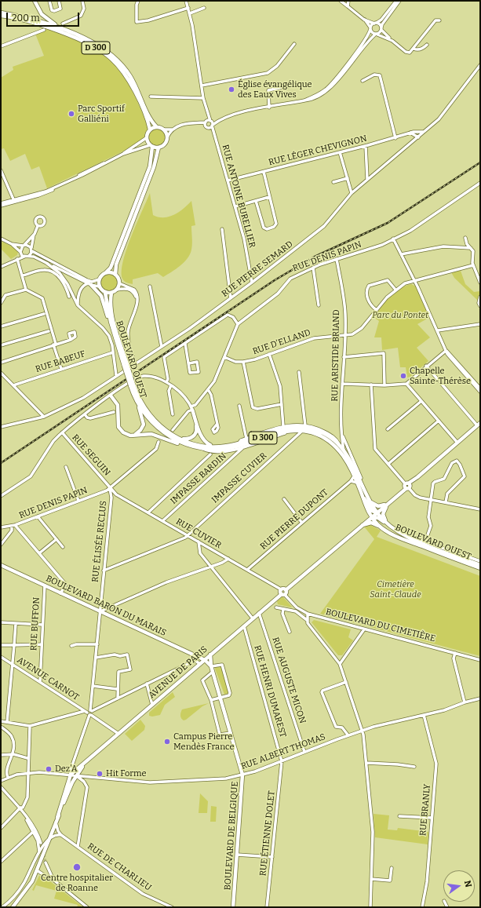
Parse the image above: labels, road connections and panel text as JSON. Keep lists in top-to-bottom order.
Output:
{
  "streets": {
    "main road": [
      "D 300",
      "BOULEVARD OUEST",
      "BOULEVARD BARON DU MARAIS",
      "AVENUE DE PARIS",
      "BOULEVARD DE BELGIQUE"
    ],
    "street": [
      "RUE LÉGER CHEVIGNON",
      "RUE ANTOINE BURELLIER",
      "RUE DENIS PAPIN",
      "RUE PIERRE SEMARD",
      "RUE D'ELLAND",
      "RUE ARISTIDE BRIAND",
      "RUE BABEUF",
      "RUE SEGUIN",
      "IMPASSE CUVIER",
      "IMPASSE BARDIN",
      "RUE PIERRE DUPONT",
      "RUE CUVIER",
      "RUE ÉLISÉE RECLUS",
      "RUE BUFFON",
      "BOULEVARD DU CIMETIÈRE",
      "AVENUE CARNOT",
      "RUE AUGUSTE MICON",
      "RUE HENRI DUMAREST",
      "RUE ALBERT THOMAS",
      "RUE BRANLY",
      "RUE ÉTIENNE DOLET",
      "RUE DE CHARLIEU"
    ]
  },
  "crossings": [
    ["RUE LÉGER CHEVIGNON", "RUE ANTOINE BURELLIER"],
    ["RUE LÉGER CHEVIGNON", "RUE PIERRE SEMARD"],
    ["RUE ANTOINE BURELLIER", "RUE PIERRE SEMARD"],
    ["RUE DENIS PAPIN", "RUE ARISTIDE BRIAND"],
    ["RUE DENIS PAPIN", "RUE SEGUIN"],
    ["RUE DENIS PAPIN", "RUE CUVIER"],
    ["RUE DENIS PAPIN", "RUE ÉLISÉE RECLUS"],
    ["RUE D'ELLAND", "RUE ARISTIDE BRIAND"],
    ["RUE ARISTIDE BRIAND", "BOULEVARD OUEST"],
    ["BOULEVARD OUEST", "RUE PIERRE DUPONT"],
    ["RUE SEGUIN", "RUE CUVIER"],
    ["RUE SEGUIN", "RUE ÉLISÉE RECLUS"],
    ["IMPASSE CUVIER", "RUE CUVIER"],
    ["IMPASSE CUVIER", "RUE ÉLISÉE RECLUS"],
    ["IMPASSE BARDIN", "RUE CUVIER"],
    ["RUE PIERRE DUPONT", "RUE CUVIER"],
    ["RUE CUVIER", "RUE ÉLISÉE RECLUS"],
    ["RUE ÉLISÉE RECLUS", "BOULEVARD BARON DU MARAIS"],
    ["RUE ÉLISÉE RECLUS", "AVENUE DE PARIS"],
    ["RUE ÉLISÉE RECLUS", "AVENUE CARNOT"],
    ["BOULEVARD BARON DU MARAIS", "RUE BUFFON"],
    ["BOULEVARD BARON DU MARAIS", "AVENUE DE PARIS"],
    ["BOULEVARD BARON DU MARAIS", "BOULEVARD DE BELGIQUE"],
    ["RUE BUFFON", "AVENUE CARNOT"],
    ["BOULEVARD DU CIMETIÈRE", "AVENUE DE PARIS"],
    ["AVENUE DE PARIS", "AVENUE CARNOT"],
    ["AVENUE DE PARIS", "RUE AUGUSTE MICON"],
    ["AVENUE DE PARIS", "RUE HENRI DUMAREST"],
    ["AVENUE DE PARIS", "BOULEVARD DE BELGIQUE"],
    ["RUE AUGUSTE MICON", "RUE ALBERT THOMAS"],
    ["RUE HENRI DUMAREST", "RUE ALBERT THOMAS"],
    ["RUE HENRI DUMAREST", "RUE ÉTIENNE DOLET"],
    ["RUE ALBERT THOMAS", "RUE BRANLY"],
    ["RUE ALBERT THOMAS", "RUE ÉTIENNE DOLET"],
    ["RUE ALBERT THOMAS", "BOULEVARD DE BELGIQUE"]
  ],
  "parks": ["Parc du Pontet", "Cimetière Saint-Claude"],
  "places": [
    "Église évangélique des Eaux Vives",
    "Parc Sportif Galliéni",
    "Chapelle Sainte-Thérèse",
    "Campus Pierre Mendès France",
    "Dez'A",
    "Hit Forme",
    "Centre hospitalier de Roanne"
  ],
  "scale_bar": "200 m",
  "north": "right"
}
